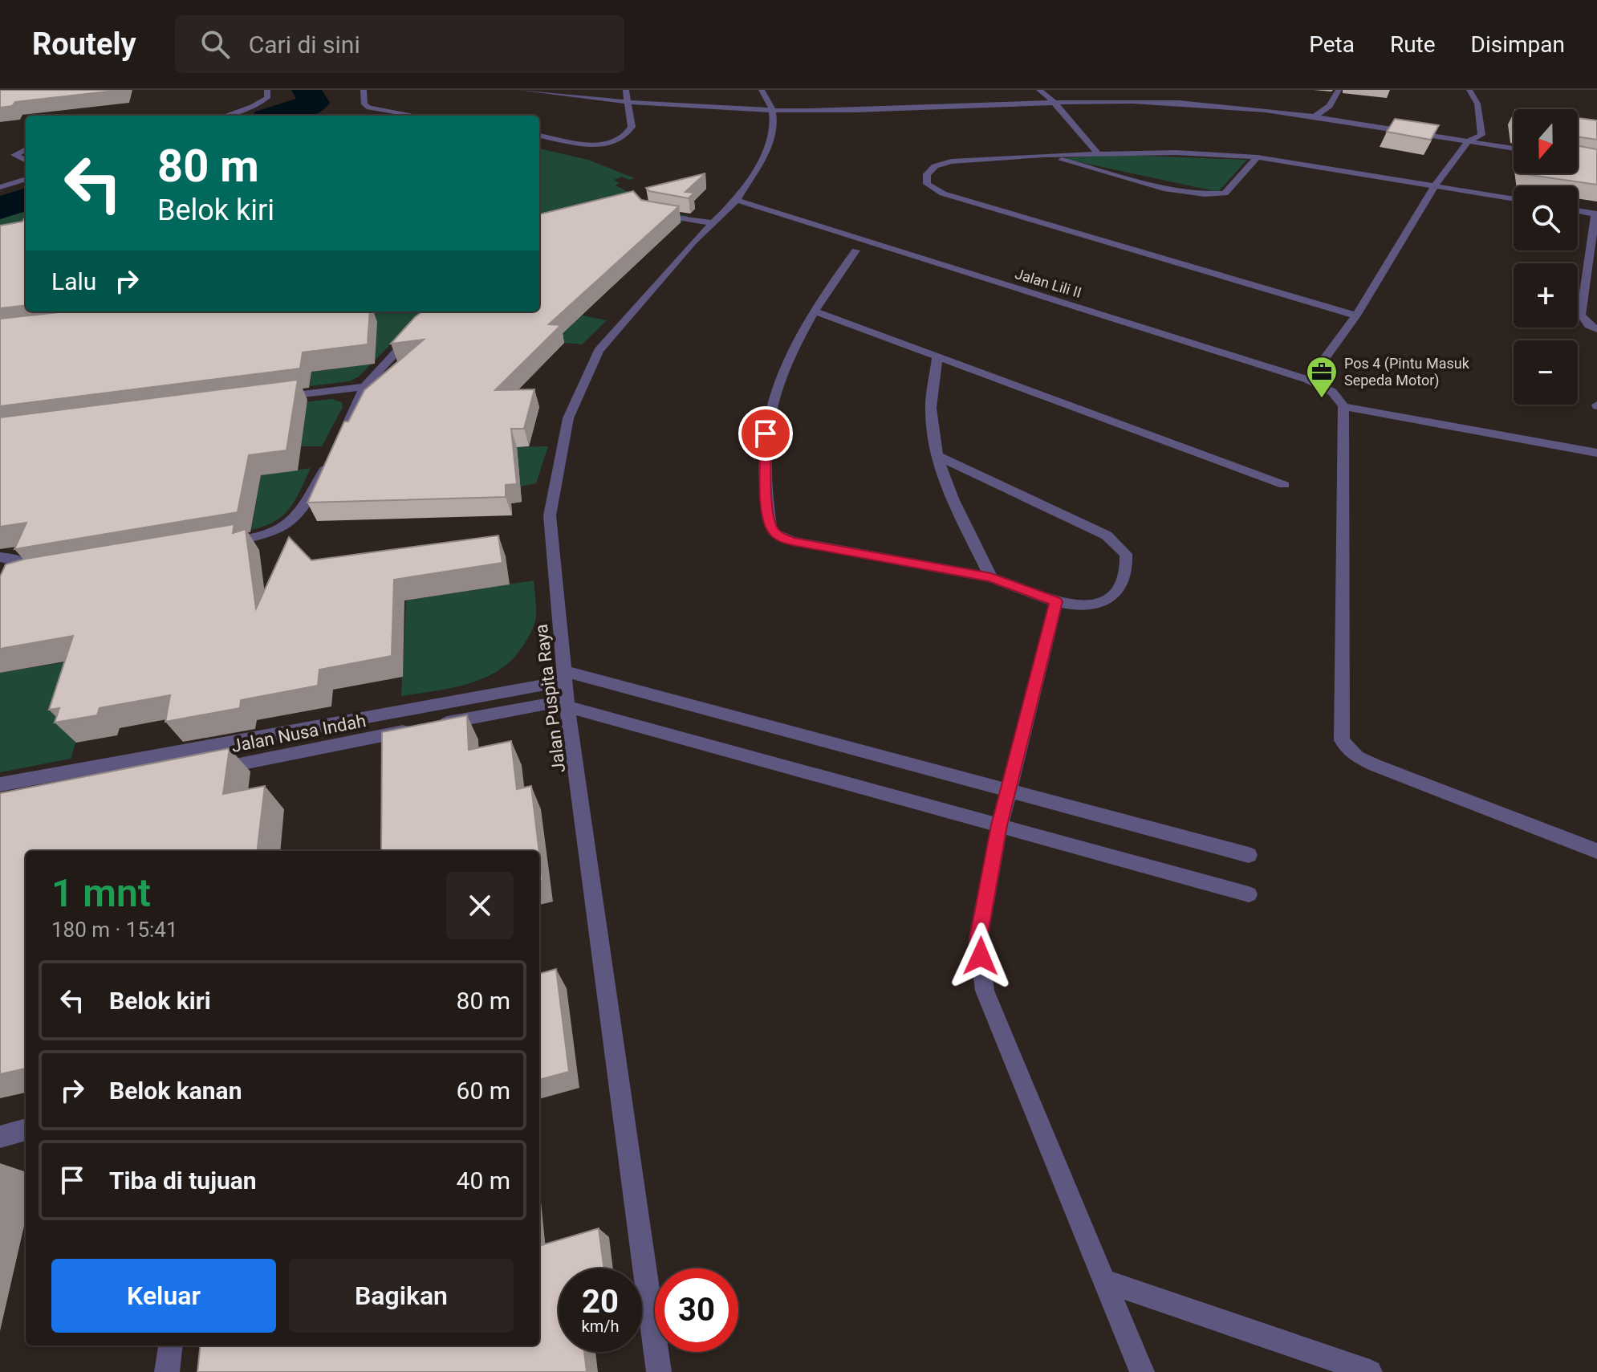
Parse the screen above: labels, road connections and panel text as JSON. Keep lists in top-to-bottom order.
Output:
{
  "streets": {
    "street": ["Jalan Lili II", "Jalan Puspita Raya", "Jalan Nusa Indah"]
  },
  "crossings": [
    ["Jalan Lili II", "Jalan Puspita Raya"],
    ["Jalan Puspita Raya", "Jalan Nusa Indah"]
  ],
  "places": {
    "office": ["Pos 4 (Pintu Masuk Sepeda Motor)"]
  },
  "north": "bottom",
  "page": {
    "header": "Routely",
    "search": "Cari di sini",
    "nav": ["Peta", "Rute", "Disimpan"],
    "map_buttons": ["+", "−"],
    "turn": ["80 m", "Belok kiri"],
    "then": "Lalu",
    "heading": ["1 mnt", "180 m · 15:41"],
    "list": [
      {
        "name": "Belok kiri",
        "value": "80 m"
      },
      {
        "name": "Belok kanan",
        "value": "60 m"
      },
      {
        "name": "Tiba di tujuan",
        "value": "40 m"
      }
    ],
    "buttons": ["Keluar", "Bagikan"],
    "speed": "20 km/h",
    "limit": "30"
  }
}
